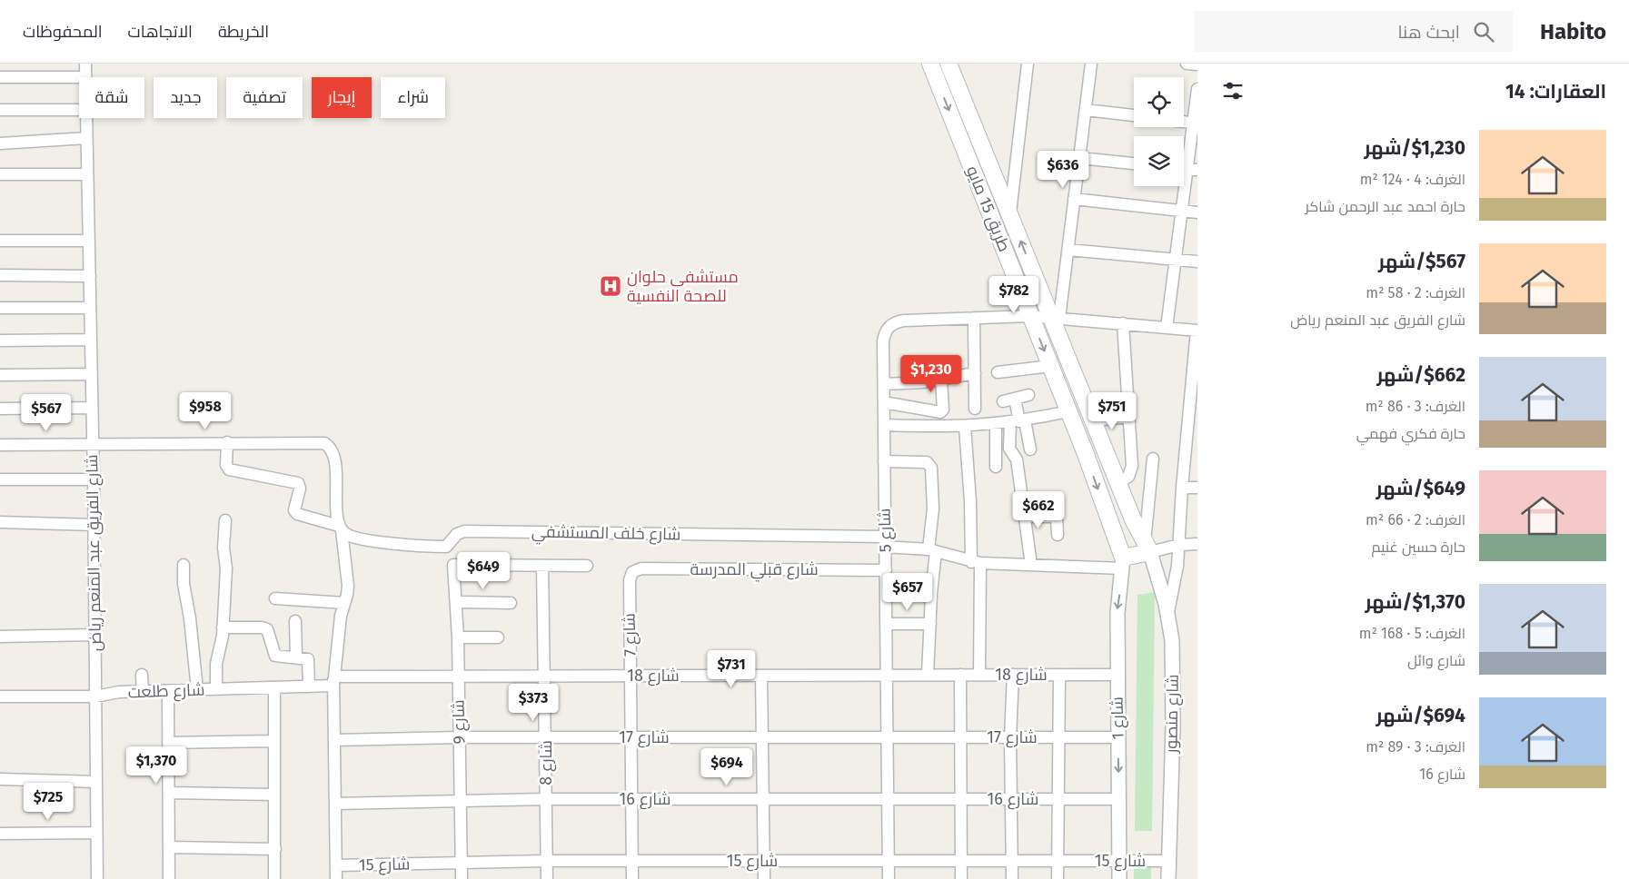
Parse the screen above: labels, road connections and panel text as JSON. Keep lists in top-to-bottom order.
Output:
{
  "streets": {
    "main road": ["طريق 15 مايو"],
    "street": [
      "شارع 5",
      "شارع خلف المستشفي",
      "شارع الفريق عبد المنعم رياض",
      "شارع قبلي المدرسة",
      "شارع 7",
      "شارع 18",
      "شارع طلعت",
      "شارع منصور",
      "شارع 1",
      "شارع 9",
      "شارع 17",
      "شارع 8",
      "شارع 16",
      "شارع 15"
    ]
  },
  "crossings": [
    ["طريق 15 مايو", "شارع 5"],
    ["طريق 15 مايو", "شارع خلف المستشفي"],
    ["طريق 15 مايو", "شارع منصور"],
    ["طريق 15 مايو", "شارع 1"],
    ["شارع 5", "شارع خلف المستشفي"],
    ["شارع 5", "شارع قبلي المدرسة"],
    ["شارع 5", "شارع 18"],
    ["شارع 5", "شارع 17"],
    ["شارع 5", "شارع 16"],
    ["شارع 5", "شارع 15"],
    ["شارع خلف المستشفي", "شارع 1"],
    ["شارع الفريق عبد المنعم رياض", "شارع طلعت"],
    ["شارع قبلي المدرسة", "شارع 7"],
    ["شارع 7", "شارع 18"],
    ["شارع 7", "شارع 17"],
    ["شارع 7", "شارع 16"],
    ["شارع 7", "شارع 15"],
    ["شارع 18", "شارع طلعت"],
    ["شارع 18", "شارع 1"],
    ["شارع 18", "شارع 9"],
    ["شارع 18", "شارع 8"],
    ["شارع منصور", "شارع 15"],
    ["شارع 1", "شارع 17"],
    ["شارع 1", "شارع 16"],
    ["شارع 1", "شارع 15"],
    ["شارع 9", "شارع 17"],
    ["شارع 9", "شارع 8"],
    ["شارع 9", "شارع 16"],
    ["شارع 9", "شارع 15"],
    ["شارع 17", "شارع 8"],
    ["شارع 8", "شارع 16"],
    ["شارع 8", "شارع 15"]
  ],
  "places": {
    "hospital": ["مستشفي حلوان للصحة النفسية"]
  },
  "page": {
    "header": "Habito",
    "search": "ابحث هنا",
    "nav": ["الخريطة", "الاتجاهات", "المحفوظات"],
    "heading": "العقارات: 14",
    "chip": [
      "شراء",
      "إيجار",
      "تصفية",
      "جديد",
      "شقة"
    ],
    "list": [
      {
        "name": "$1,230/شهر",
        "note": "الغرف: 4 · 124 m² · حارة احمد عبد الرحمن شاكر"
      },
      {
        "name": "$567/شهر",
        "note": "الغرف: 2 · 58 m² · شارع الفريق عبد المنعم رياض"
      },
      {
        "name": "$662/شهر",
        "note": "الغرف: 3 · 86 m² · حارة فكري فهمي"
      },
      {
        "name": "$649/شهر",
        "note": "الغرف: 2 · 66 m² · حارة حسين غنيم"
      },
      {
        "name": "$1,370/شهر",
        "note": "الغرف: 5 · 168 m² · شارع وائل"
      },
      {
        "name": "$694/شهر",
        "note": "الغرف: 3 · 89 m² · شارع 16"
      }
    ],
    "price": [
      "$636",
      "$782",
      "$1,230",
      "$958",
      "$751",
      "$567",
      "$662",
      "$649",
      "$657",
      "$731",
      "$373",
      "$1,370",
      "$694",
      "$725"
    ]
  }
}
